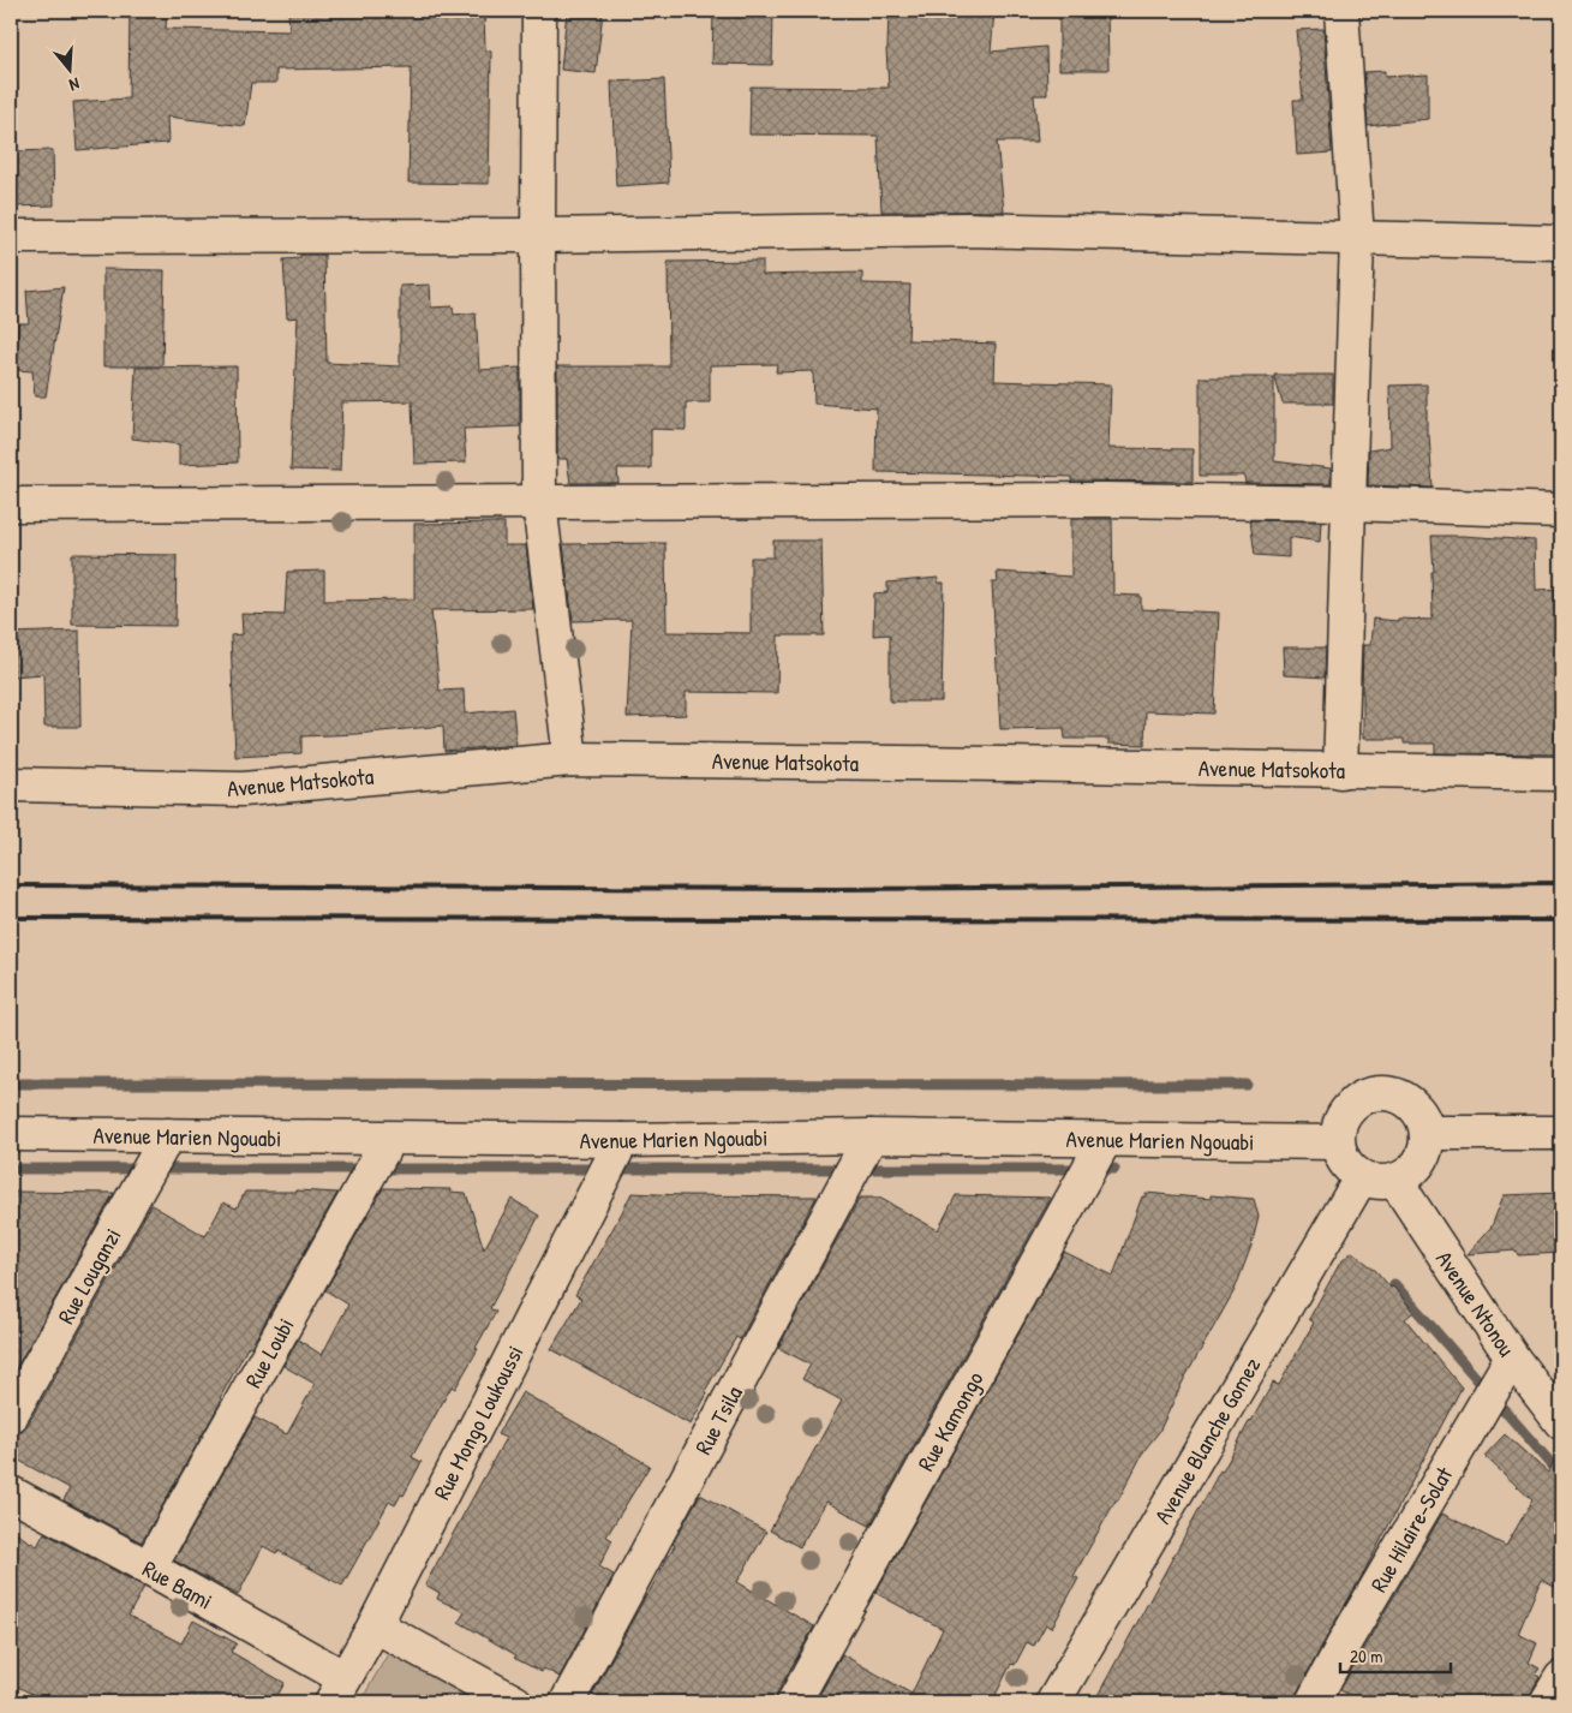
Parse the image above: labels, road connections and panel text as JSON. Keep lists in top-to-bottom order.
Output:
{
  "streets": {
    "street": [
      "Avenue Matsokota",
      "Avenue Marien Ngouabi",
      "Rue Louganzi",
      "Avenue Ntonou",
      "Rue Loubi",
      "Rue Tsila",
      "Rue Kamongo",
      "Rue Mongo Loukoussi",
      "Avenue Blanche Gomez",
      "Rue Hilaire-Solat",
      "Rue Bami"
    ]
  },
  "crossings": [
    ["Avenue Marien Ngouabi", "Rue Louganzi"],
    ["Avenue Marien Ngouabi", "Avenue Ntonou"],
    ["Avenue Marien Ngouabi", "Rue Loubi"],
    ["Avenue Marien Ngouabi", "Rue Tsila"],
    ["Avenue Marien Ngouabi", "Rue Kamongo"],
    ["Avenue Marien Ngouabi", "Rue Mongo Loukoussi"],
    ["Avenue Marien Ngouabi", "Avenue Blanche Gomez"],
    ["Avenue Ntonou", "Avenue Blanche Gomez"],
    ["Avenue Ntonou", "Rue Hilaire-Solat"],
    ["Rue Loubi", "Rue Bami"],
    ["Rue Mongo Loukoussi", "Rue Bami"]
  ],
  "scale_bar": "20 m",
  "north": "bottom"
}
